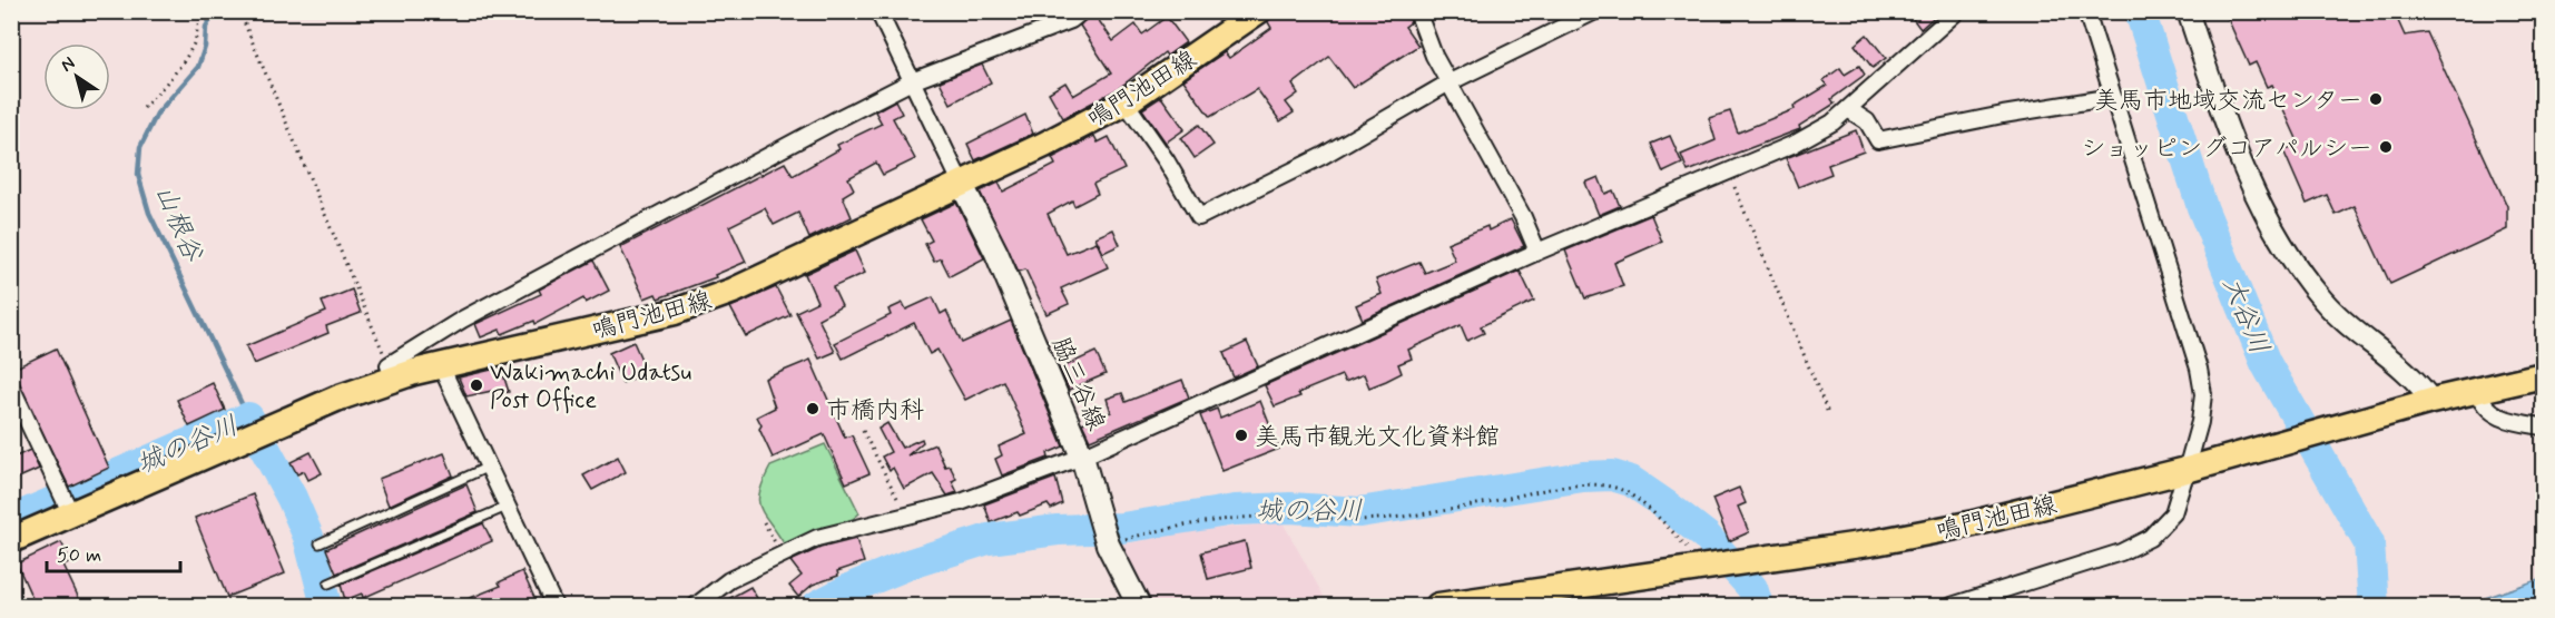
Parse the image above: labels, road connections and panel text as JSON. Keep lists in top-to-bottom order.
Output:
{
  "streets": {
    "main road": ["鳴門池田線", "脇三谷線"]
  },
  "crossings": [
    ["鳴門池田線", "脇三谷線"]
  ],
  "water": ["山根谷", "大谷川", "城の谷川"],
  "places": [
    "美馬市地域交流センター",
    "ショッピングコアパルシー",
    "Wakimachi Udatsu Post Office",
    "市橋内科",
    "美馬市観光文化資料館"
  ],
  "scale_bar": "50 m",
  "north": "top left"
}
